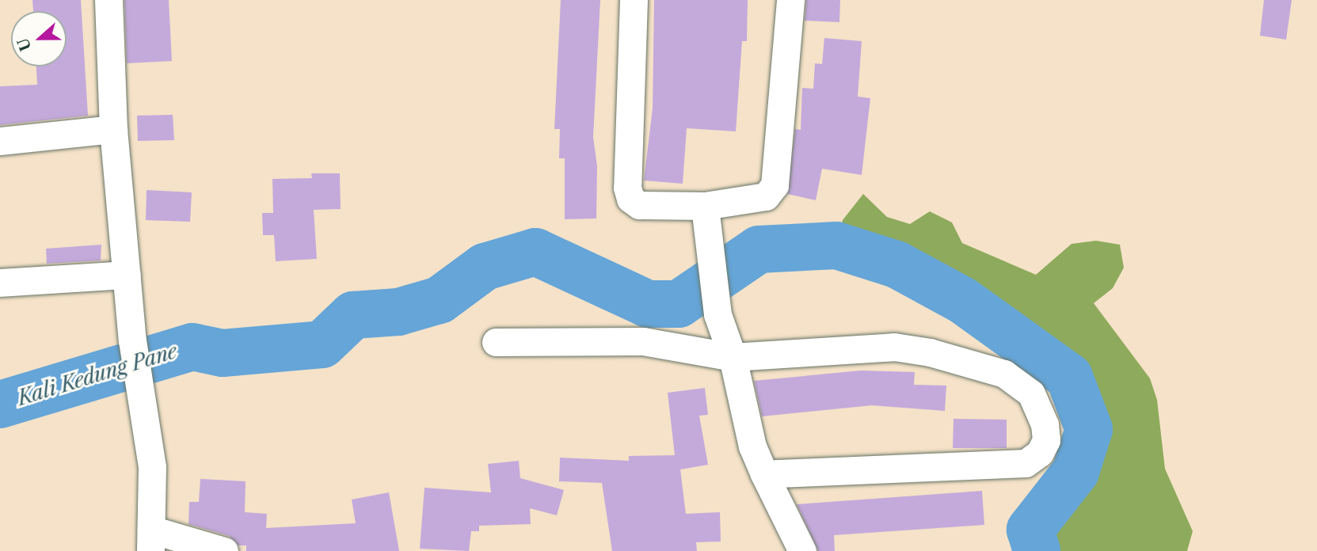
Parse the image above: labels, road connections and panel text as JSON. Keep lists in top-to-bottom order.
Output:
{
  "water": ["Kali Kedung Pane"],
  "north": "left"
}
